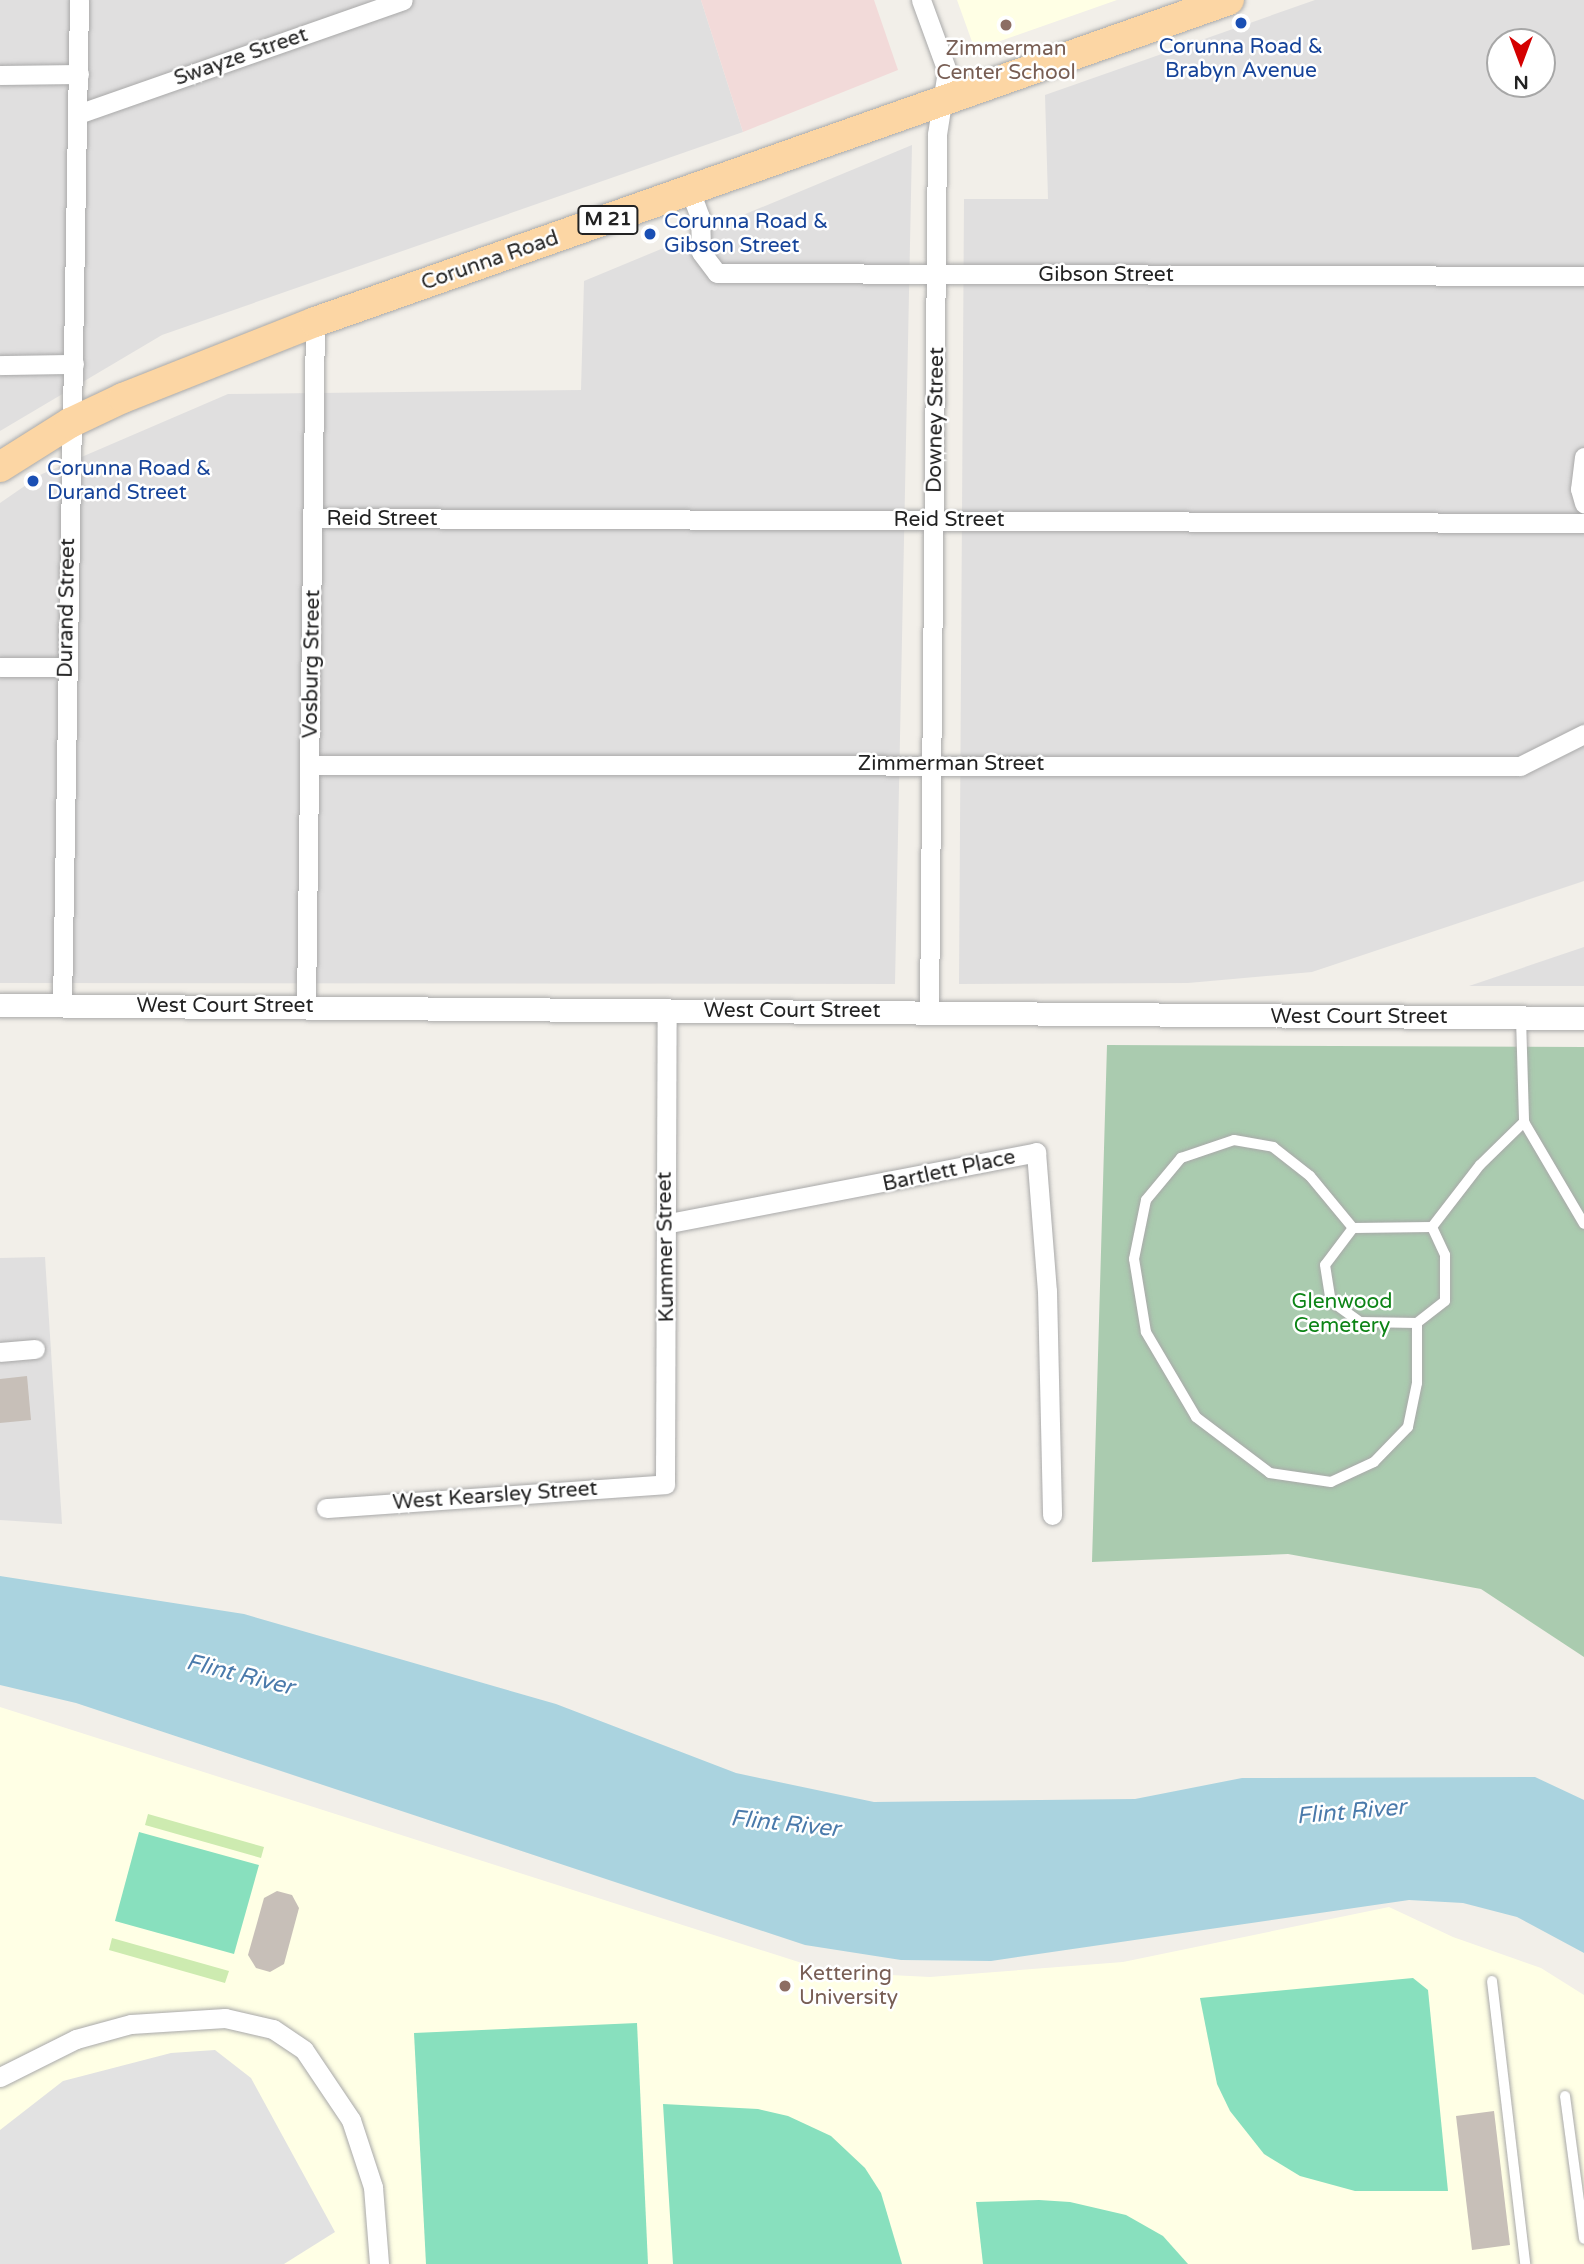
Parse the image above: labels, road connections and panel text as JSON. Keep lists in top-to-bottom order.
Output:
{
  "streets": {
    "main road": ["M 21", "Corunna Road"],
    "street": [
      "Swayze Street",
      "Gibson Street",
      "Downey Street",
      "Reid Street",
      "Durand Street",
      "Vosburg Street",
      "Zimmerman Street",
      "West Court Street",
      "Bartlett Place",
      "Kummer Street",
      "West Kearsley Street"
    ]
  },
  "crossings": [
    ["Swayze Street", "Durand Street"],
    ["Corunna Road", "Gibson Street"],
    ["Corunna Road", "Downey Street"],
    ["Corunna Road", "Durand Street"],
    ["Corunna Road", "Vosburg Street"],
    ["Gibson Street", "Downey Street"],
    ["Downey Street", "Reid Street"],
    ["Downey Street", "Zimmerman Street"],
    ["Downey Street", "West Court Street"],
    ["Reid Street", "Vosburg Street"],
    ["Durand Street", "West Court Street"],
    ["Vosburg Street", "Zimmerman Street"],
    ["Vosburg Street", "West Court Street"],
    ["West Court Street", "Kummer Street"],
    ["Bartlett Place", "Kummer Street"],
    ["Kummer Street", "West Kearsley Street"]
  ],
  "water": ["Flint River"],
  "parks": ["Glenwood Cemetery"],
  "places": [
    "Corunna Road & Brabyn Avenue",
    "Zimmerman Center School",
    "Corunna Road & Gibson Street",
    "Corunna Road & Durand Street",
    "Kettering University"
  ],
  "north": "bottom"
}
